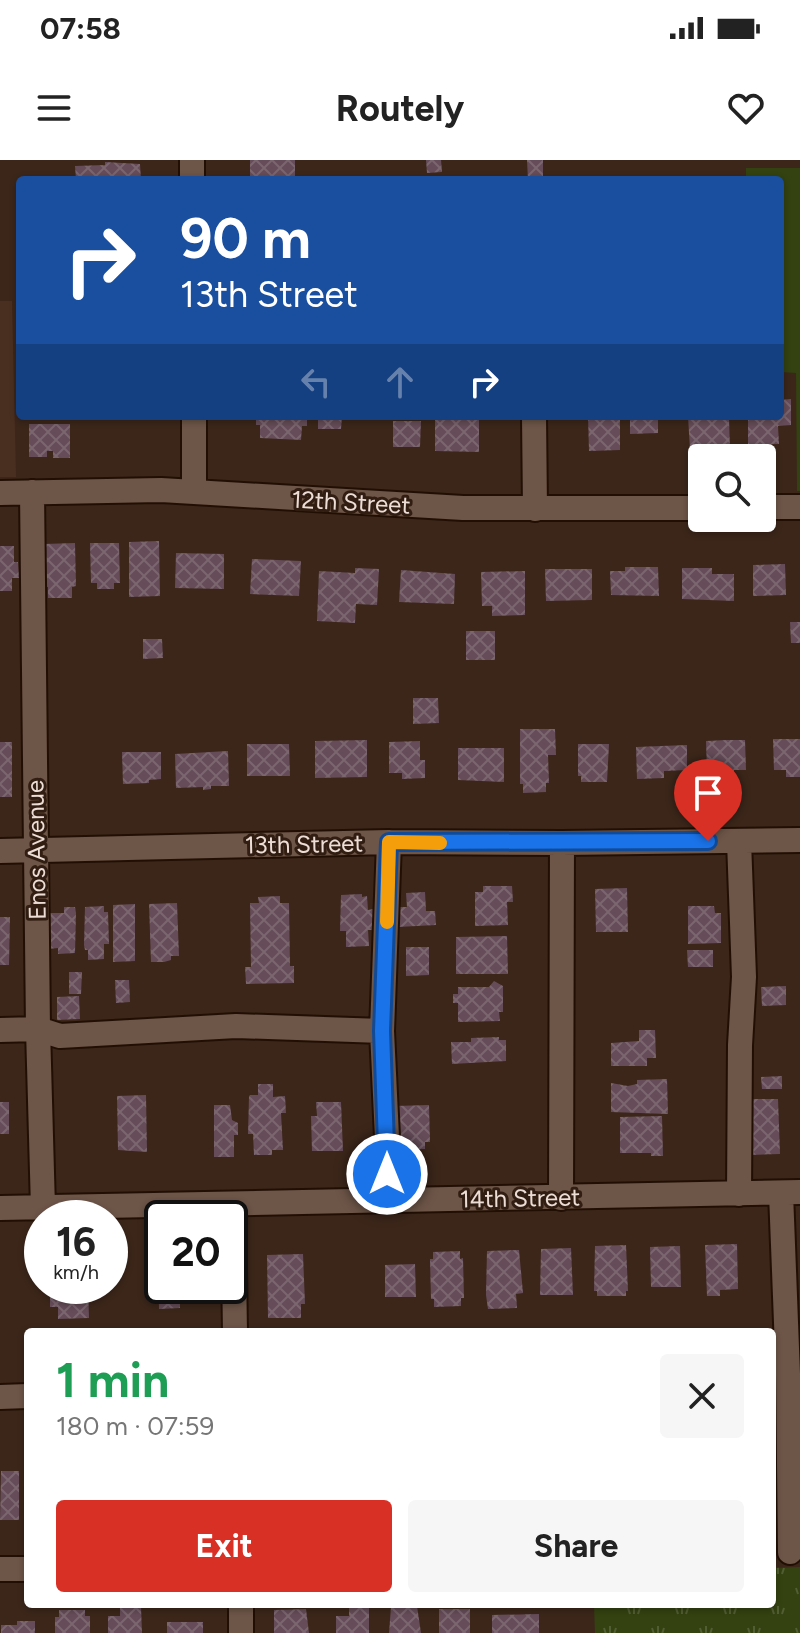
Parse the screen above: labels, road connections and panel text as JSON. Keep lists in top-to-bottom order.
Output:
{
  "streets": {
    "street": [
      "12th Street",
      "13th Street",
      "Enos Avenue",
      "14th Street"
    ]
  },
  "crossings": [
    ["12th Street", "Enos Avenue"],
    ["13th Street", "Enos Avenue"]
  ],
  "page": {
    "status": "07:58",
    "header": "Routely",
    "turn": ["90 m", "13th Street"],
    "speed": "16 km/h",
    "limit": "20",
    "heading": ["1 min", "180 m · 07:59"],
    "buttons": ["Exit", "Share"]
  }
}
